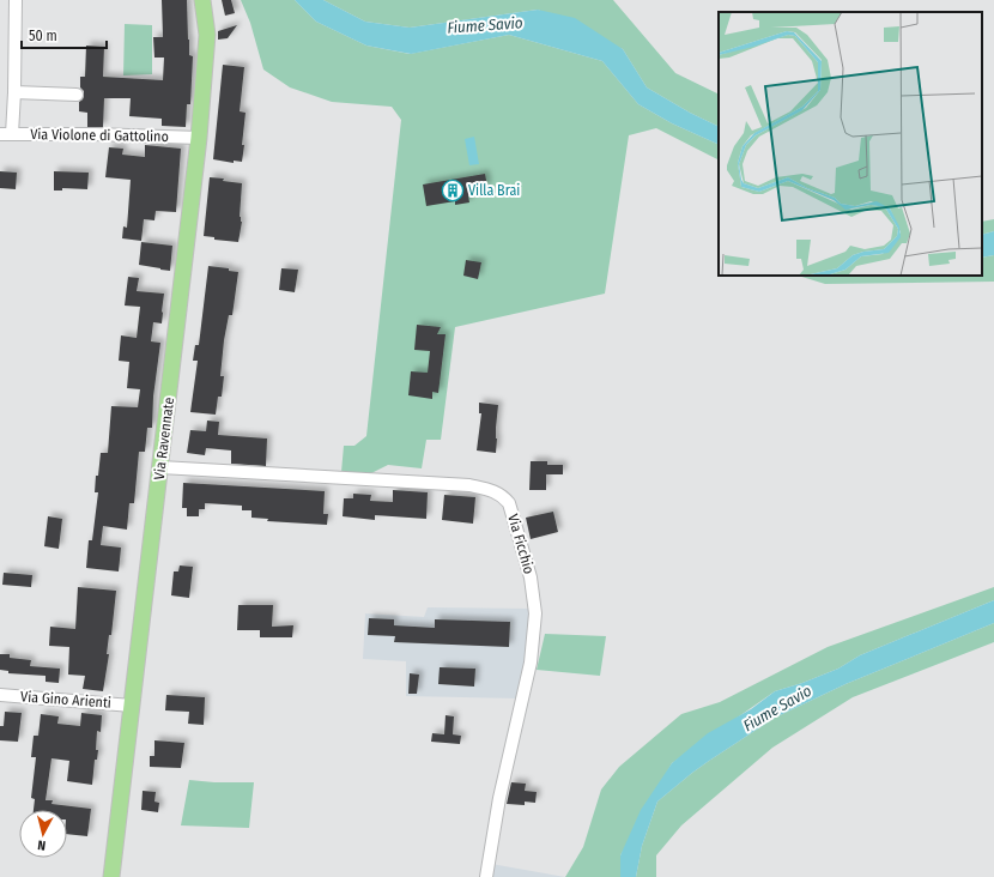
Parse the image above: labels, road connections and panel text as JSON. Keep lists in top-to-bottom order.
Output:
{
  "streets": {
    "main road": ["Via Ravennate"],
    "street": ["Via Violone di Gattolino", "Via Ficchio", "Via Gino Arienti"]
  },
  "crossings": [
    ["Via Violone di Gattolino", "Via Ravennate"],
    ["Via Ravennate", "Via Ficchio"],
    ["Via Ravennate", "Via Gino Arienti"]
  ],
  "water": ["Fiume Savio"],
  "places": {
    "building": ["Villa Brai"]
  },
  "scale_bar": "50 m",
  "north": "bottom"
}
